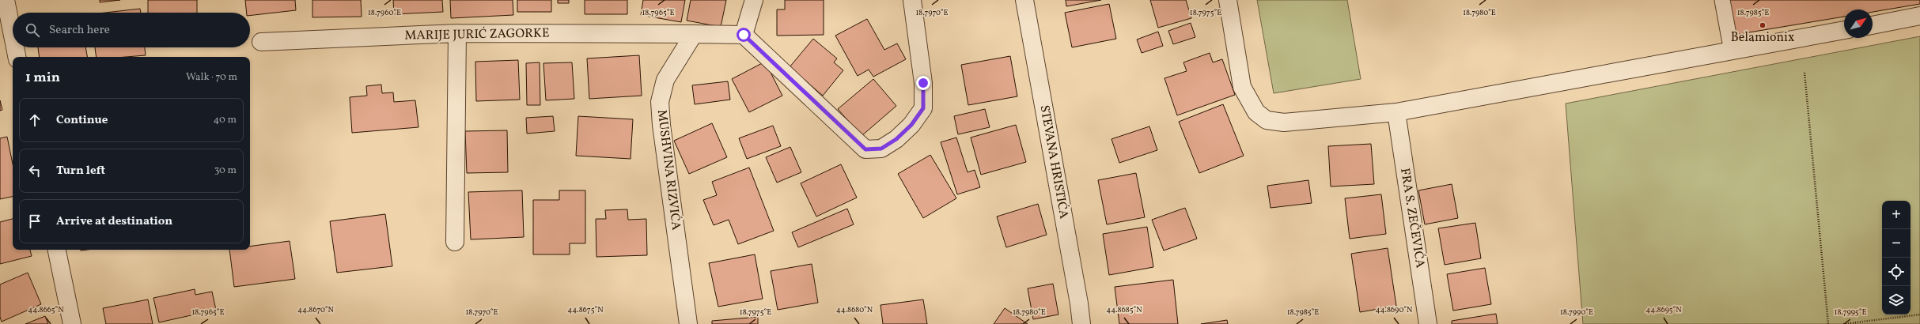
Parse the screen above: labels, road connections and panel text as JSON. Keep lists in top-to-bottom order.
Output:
{
  "streets": {
    "street": [
      "MARIJE JURIĆ ZAGORKE",
      "STEVANA HRISTIĆA",
      "MUSHVINA RIZVIĆA",
      "FRA S. ZEČEVIĆA"
    ]
  },
  "crossings": [
    ["MARIJE JURIĆ ZAGORKE", "MUSHVINA RIZVIĆA"]
  ],
  "places": ["Belamionix"],
  "north": "top right",
  "page": {
    "search": "Search here",
    "heading": ["1 min", "Walk · 70 m"],
    "list": [
      ["Continue", "40 m"],
      ["Turn left", "30 m"],
      "Arrive at destination"
    ],
    "map_buttons": ["+", "−"]
  },
  "coordinates": [
    "18.7975°E",
    "18.7960°E",
    "18.7965°E",
    "18.7970°E",
    "18.7980°E",
    "18.7985°E",
    "44.8665°N",
    "44.8670°N",
    "44.8675°N",
    "44.8680°N",
    "44.8685°N",
    "44.8690°N",
    "44.8695°N",
    "18.7990°E",
    "18.7995°E"
  ]
}
